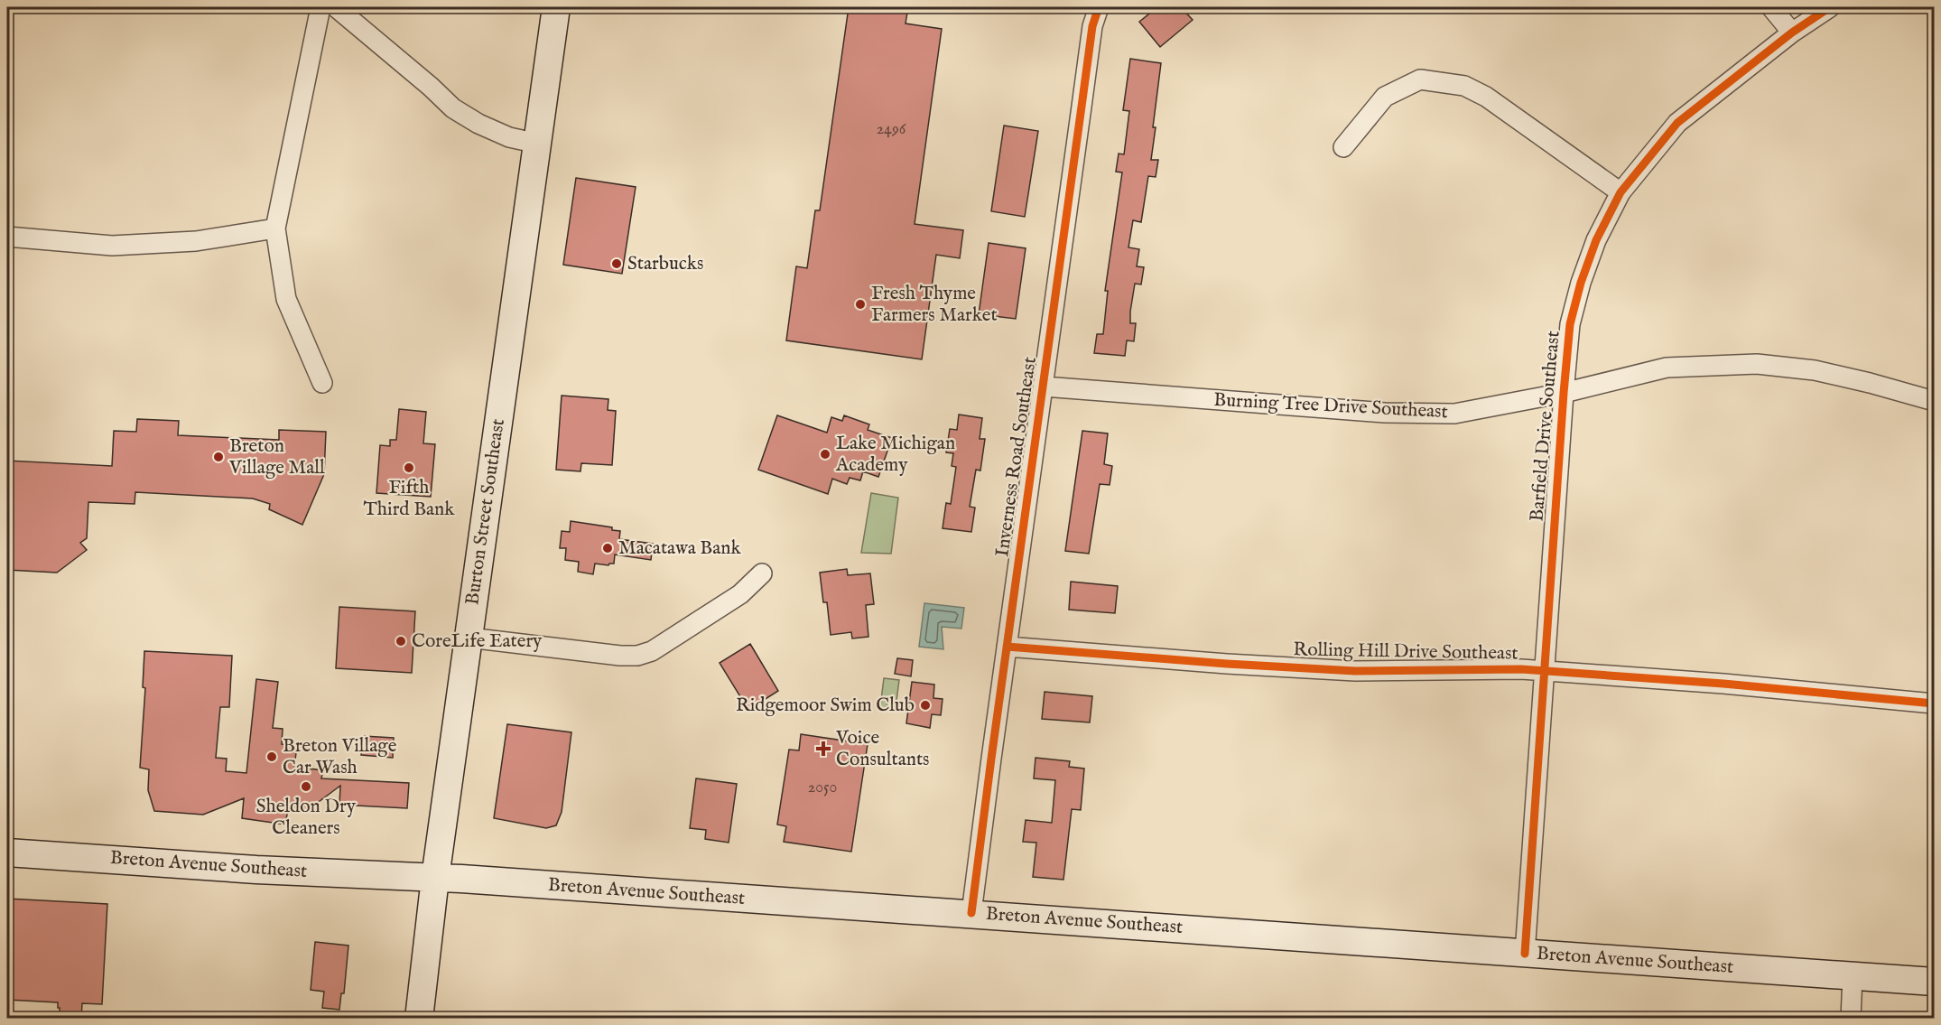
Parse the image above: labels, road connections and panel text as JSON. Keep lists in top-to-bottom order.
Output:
{
  "streets": {
    "main road": ["Burton Street Southeast", "Breton Avenue Southeast"],
    "street": [
      "Burning Tree Drive Southeast",
      "Barfield Drive Southeast",
      "Inverness Road Southeast",
      "Rolling Hill Drive Southeast"
    ]
  },
  "crossings": [
    ["Burning Tree Drive Southeast", "Barfield Drive Southeast"],
    ["Burning Tree Drive Southeast", "Inverness Road Southeast"],
    ["Barfield Drive Southeast", "Rolling Hill Drive Southeast"],
    ["Barfield Drive Southeast", "Breton Avenue Southeast"],
    ["Inverness Road Southeast", "Rolling Hill Drive Southeast"],
    ["Inverness Road Southeast", "Breton Avenue Southeast"],
    ["Burton Street Southeast", "Breton Avenue Southeast"]
  ],
  "places": {
    "other": [
      "Starbucks",
      "Fresh Thyme Farmers Market",
      "Lake Michigan Academy",
      "Breton Village Mall",
      "Fifth Third Bank",
      "Macatawa Bank",
      "CoreLife Eatery",
      "Ridgemoor Swim Club",
      "Breton Village Car Wash",
      "Sheldon Dry Cleaners"
    ],
    "health": ["Voice Consultants"]
  },
  "house_numbers": ["2496", "2050"]
}
